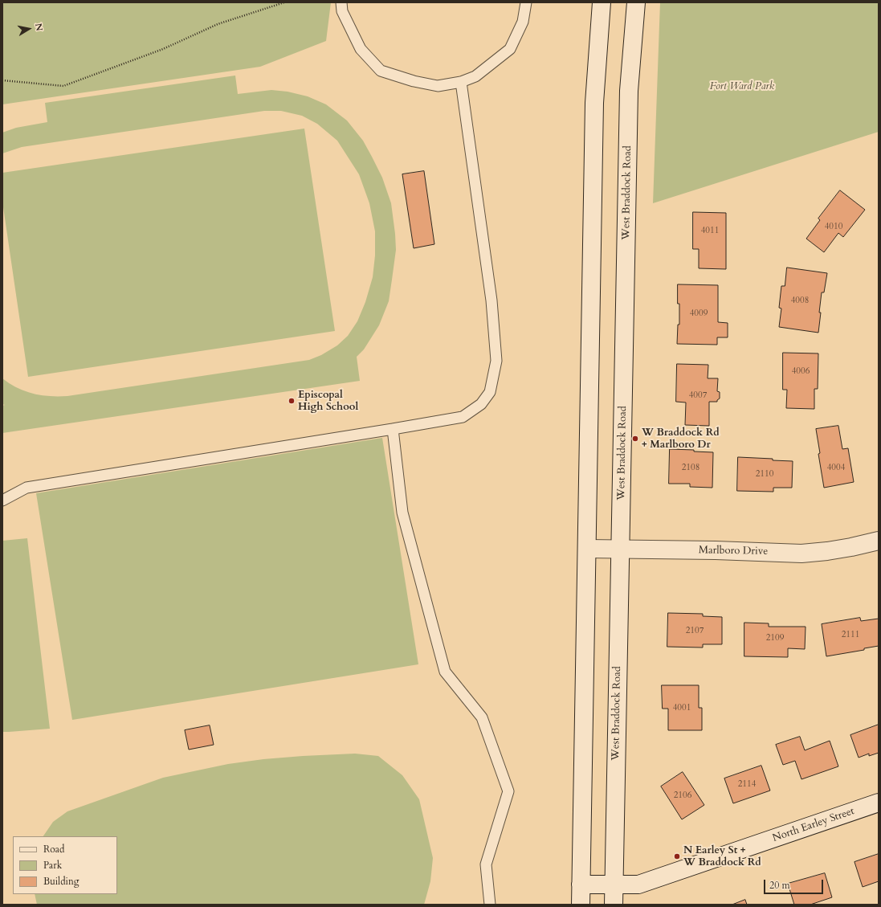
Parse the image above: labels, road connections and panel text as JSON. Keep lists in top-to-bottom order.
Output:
{
  "streets": {
    "main road": ["West Braddock Road", "Marlboro Drive", "North Earley Street"]
  },
  "crossings": [
    ["West Braddock Road", "Marlboro Drive"],
    ["West Braddock Road", "North Earley Street"]
  ],
  "parks": ["Fort Ward Park"],
  "places": ["Episcopal High School", "W Braddock Rd + Marlboro Dr", "N Earley St + W Braddock Rd"],
  "house_numbers": [
    "4010",
    "4011",
    "4008",
    "4009",
    "4006",
    "4007",
    "2108",
    "4004",
    "2110",
    "2107",
    "2111",
    "2109",
    "4001",
    "2114",
    "2106"
  ],
  "legend": ["Road", "Park", "Building"],
  "scale_bar": "20 m",
  "north": "right"
}
